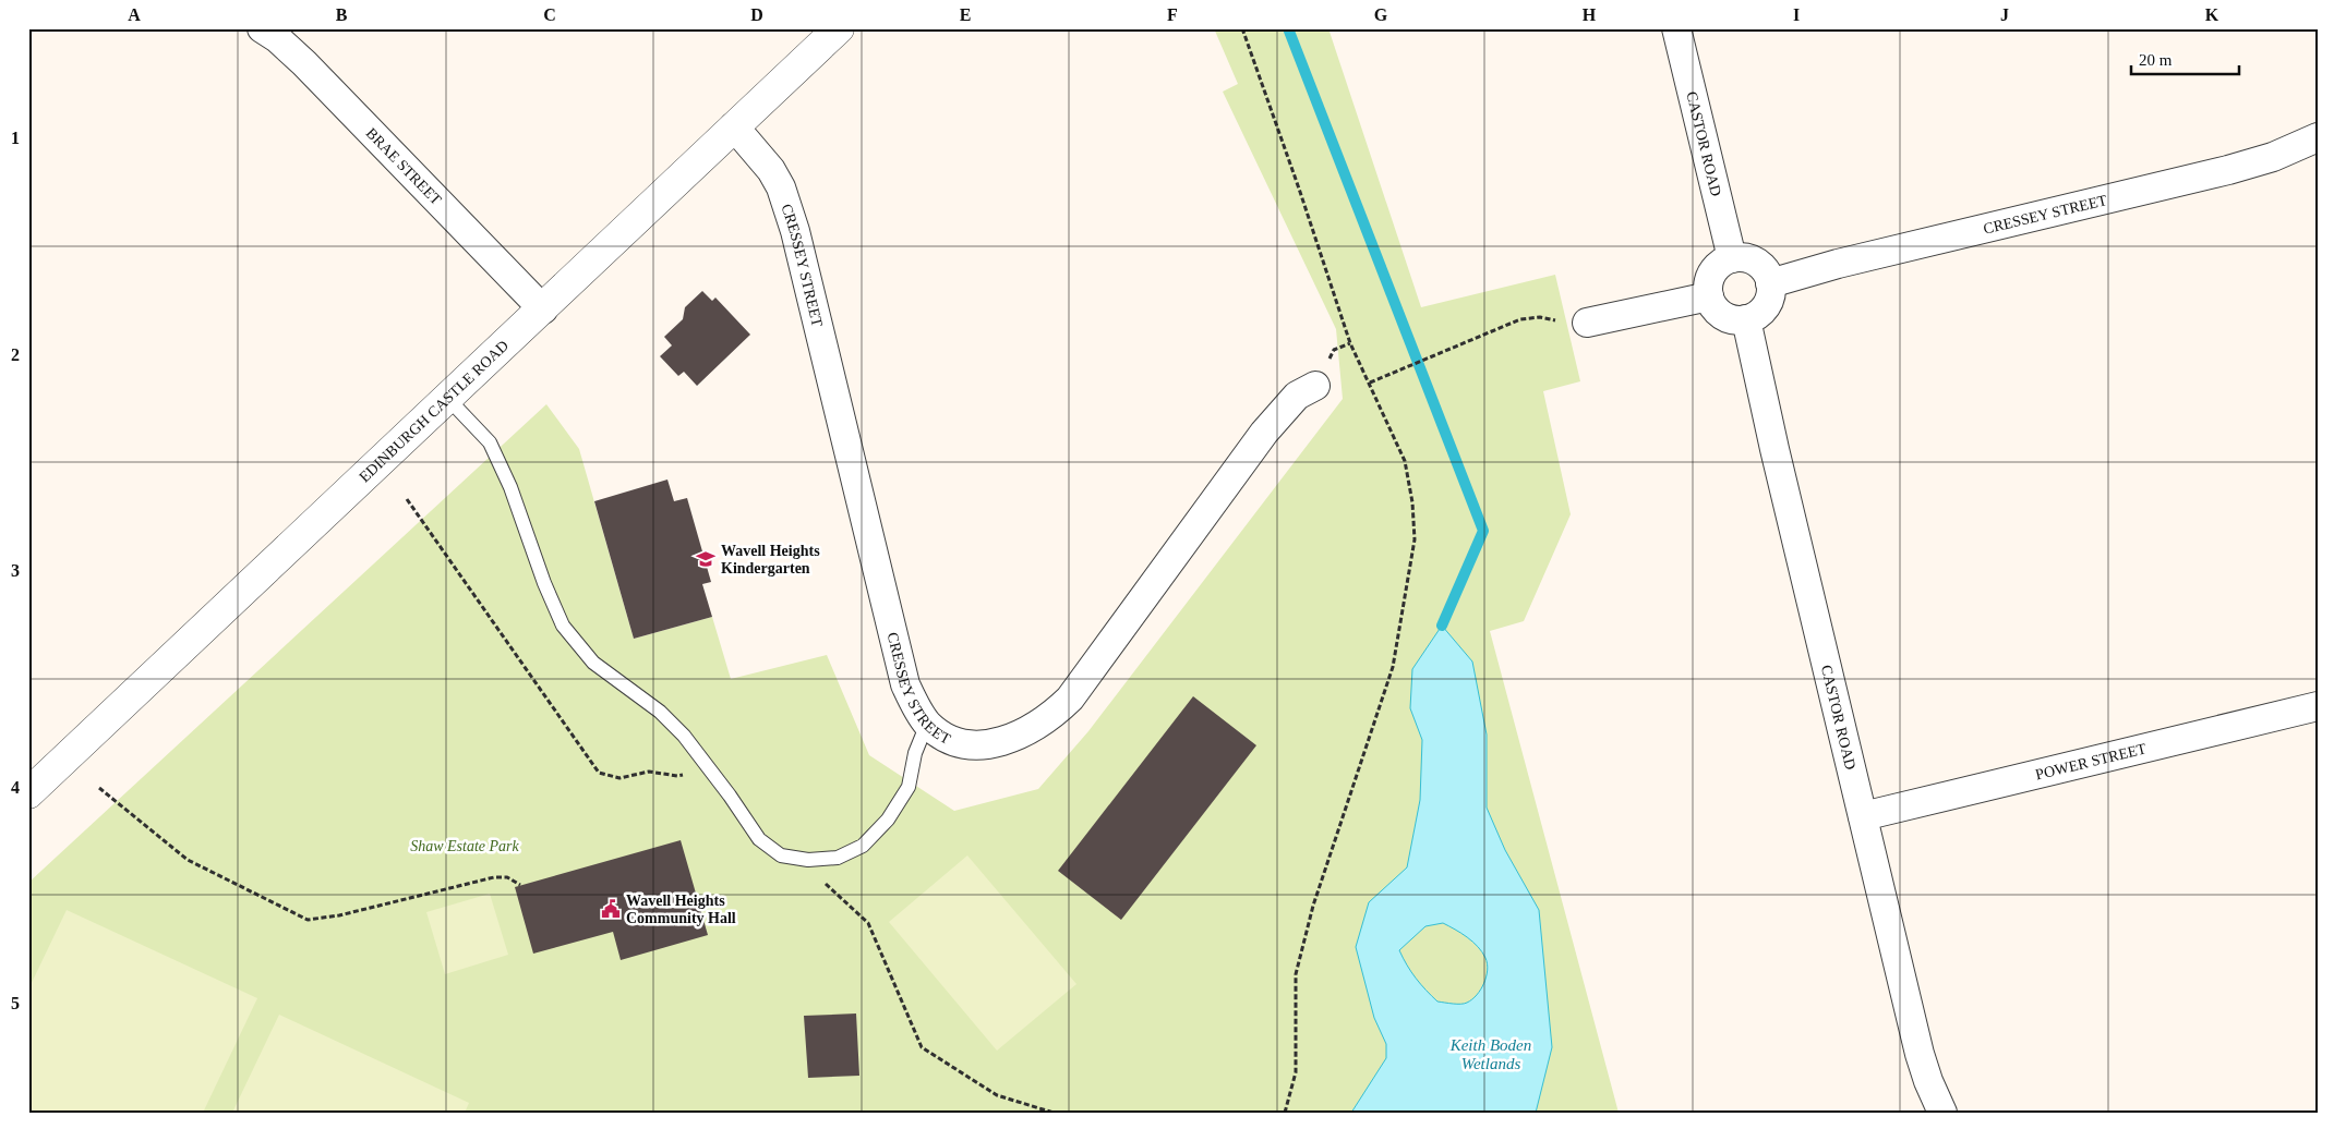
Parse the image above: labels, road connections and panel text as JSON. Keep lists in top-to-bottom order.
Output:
{
  "streets": {
    "street": [
      "CASTOR ROAD",
      "BRAE STREET",
      "CRESSEY STREET",
      "EDINBURGH CASTLE ROAD",
      "POWER STREET"
    ]
  },
  "crossings": [
    ["CASTOR ROAD", "CRESSEY STREET"],
    ["CASTOR ROAD", "POWER STREET"],
    ["BRAE STREET", "EDINBURGH CASTLE ROAD"],
    ["CRESSEY STREET", "EDINBURGH CASTLE ROAD"]
  ],
  "water": ["Keith Boden Wetlands"],
  "parks": ["Shaw Estate Park"],
  "places": {
    "school or university": ["Wavell Heights Kindergarten"],
    "public building": ["Wavell Heights Community Hall"]
  },
  "scale_bar": "20 m",
  "grid": {
    "columns": [
      "A",
      "B",
      "C",
      "D",
      "E",
      "F",
      "G",
      "H",
      "I",
      "J",
      "K"
    ],
    "rows": [
      "1",
      "2",
      "3",
      "4",
      "5"
    ]
  }
}
